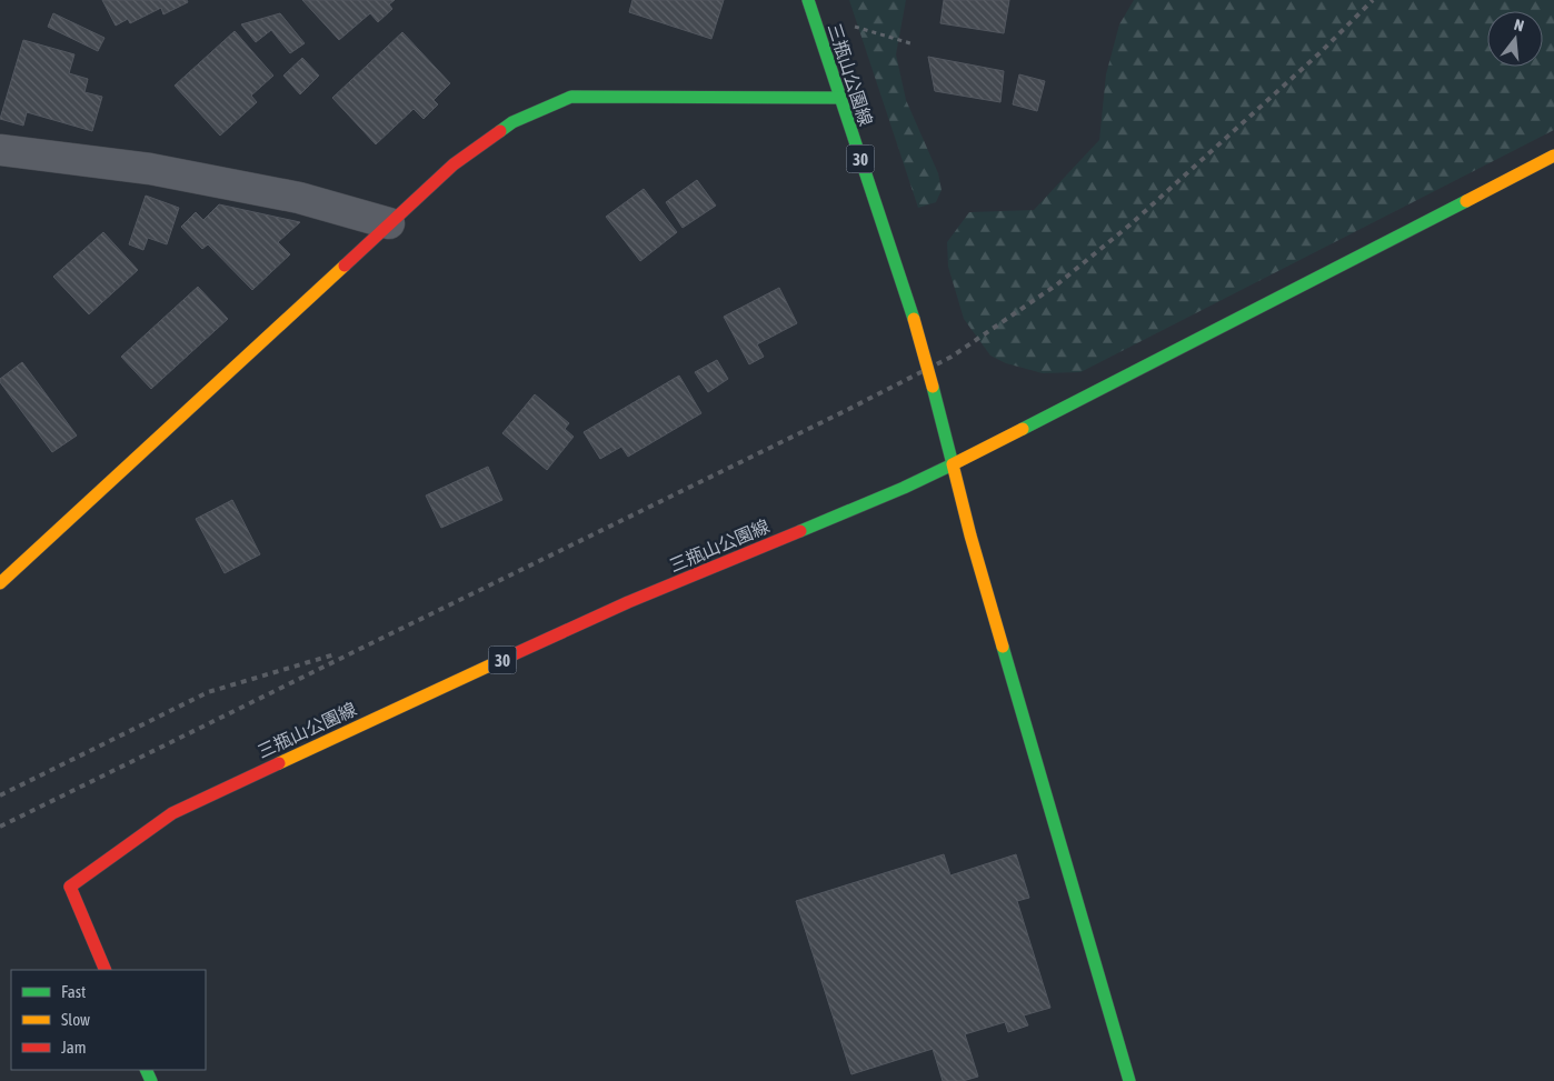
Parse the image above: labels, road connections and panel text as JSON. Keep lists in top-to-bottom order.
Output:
{
  "streets": {
    "street": ["三瓶山公園線", "30"]
  },
  "legend": ["Fast", "Slow", "Jam"],
  "north": "top"
}
